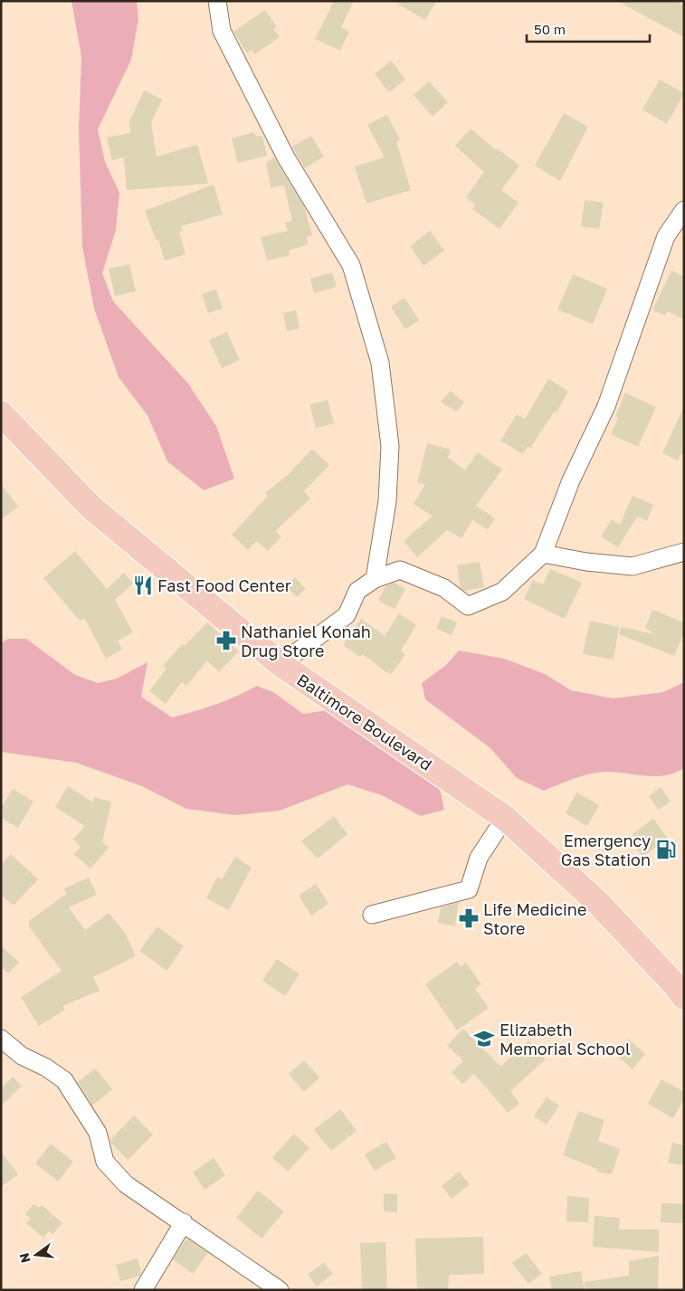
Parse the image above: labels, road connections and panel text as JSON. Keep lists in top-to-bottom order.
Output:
{
  "streets": {
    "highway": ["Baltimore Boulevard"]
  },
  "places": {
    "restaurant": ["Fast Food Center"],
    "pharmacy": ["Nathaniel Konah Drug Store", "Life Medicine Store"],
    "fuel station": ["Emergency Gas Station"],
    "school or university": ["Elizabeth Memorial School"]
  },
  "scale_bar": "50 m",
  "north": "left"
}
